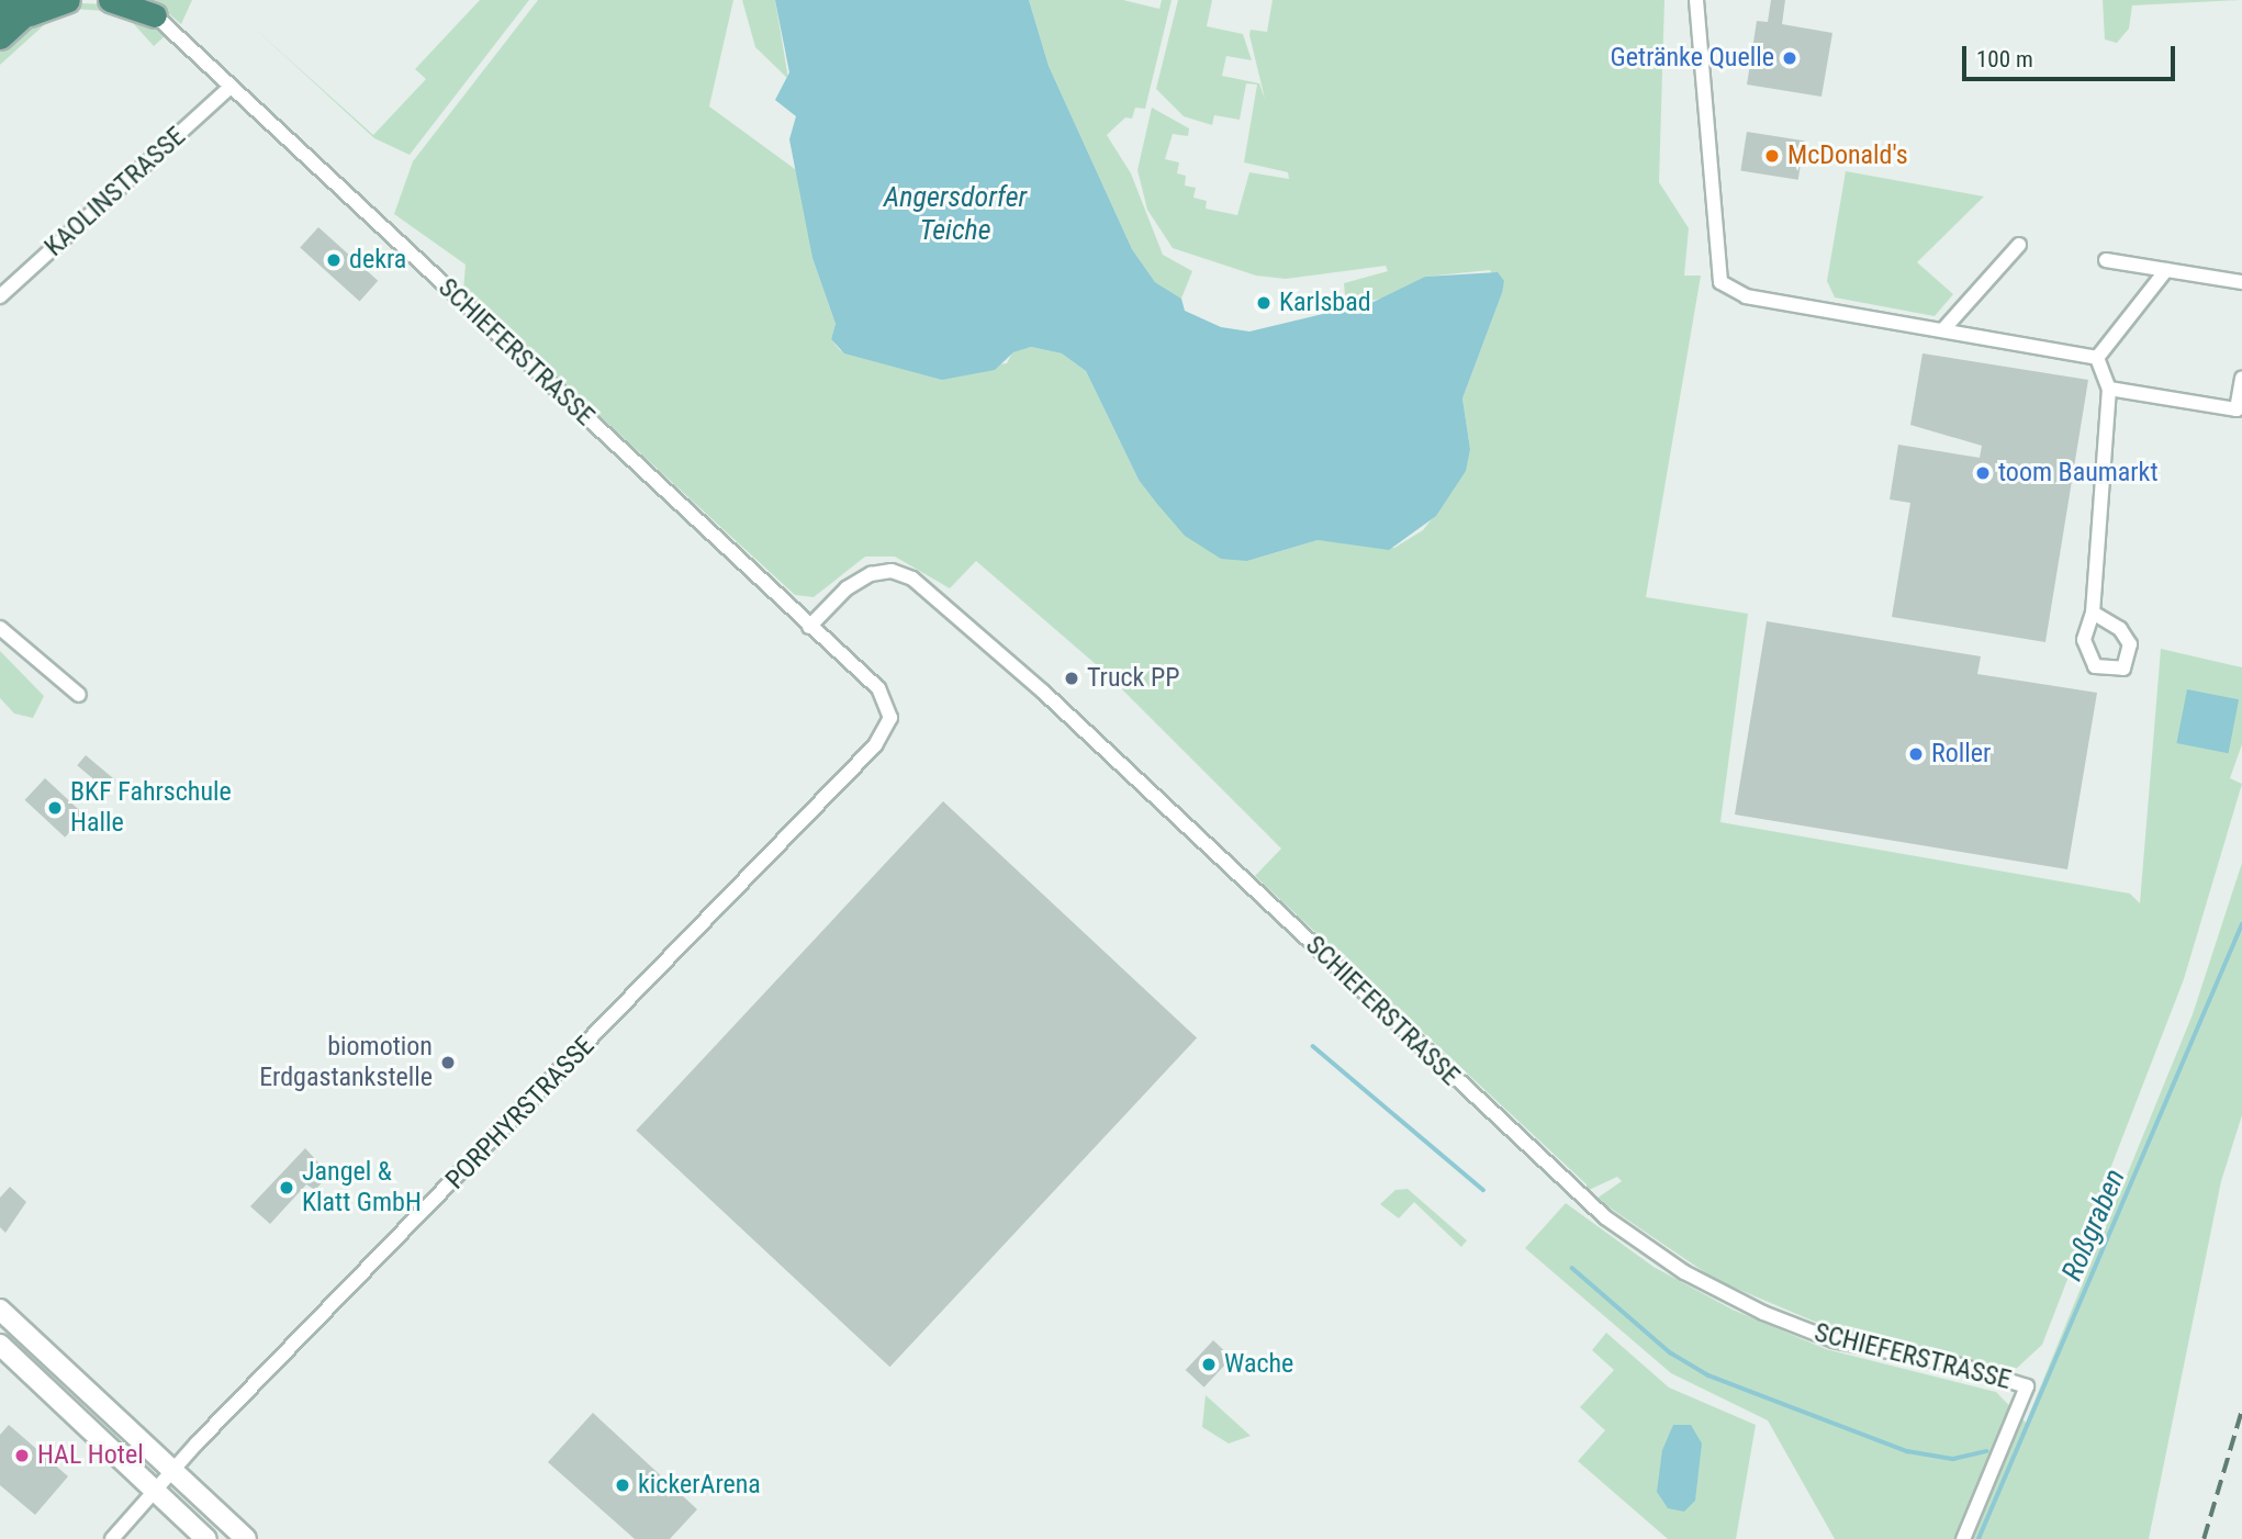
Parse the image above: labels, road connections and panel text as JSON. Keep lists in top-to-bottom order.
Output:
{
  "streets": {
    "street": ["KAOLINSTRASSE", "SCHIEFERSTRASSE", "PORPHYRSTRASSE"]
  },
  "crossings": [
    ["KAOLINSTRASSE", "SCHIEFERSTRASSE"],
    ["SCHIEFERSTRASSE", "PORPHYRSTRASSE"]
  ],
  "water": ["Angersdorfer Teiche", "Roßgraben"],
  "places": [
    "Getränke Quelle",
    "McDonald's",
    "dekra",
    "Karlsbad",
    "toom Baumarkt",
    "Truck PP",
    "Roller",
    "BKF Fahrschule Halle",
    "biomotion Erdgastankstelle",
    "Jangel & Klatt GmbH",
    "Wache",
    "HAL Hotel",
    "kickerArena"
  ],
  "scale_bar": "100 m"
}
